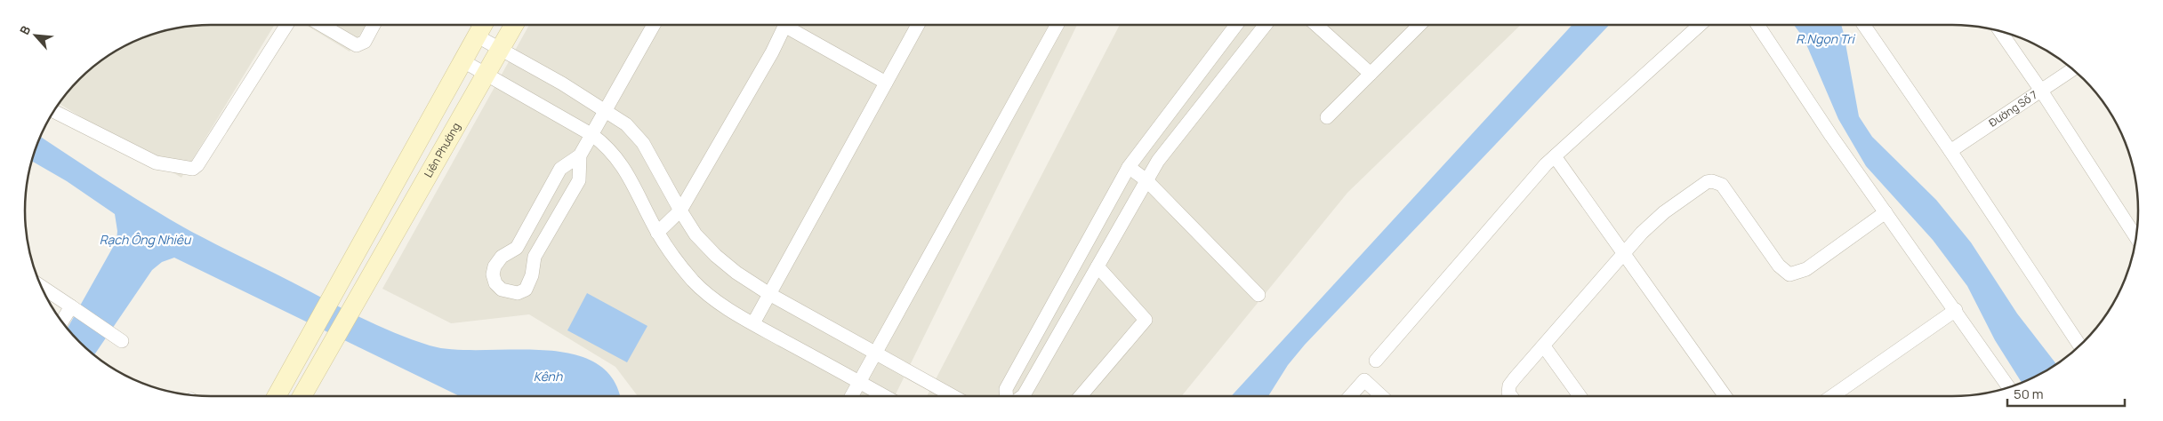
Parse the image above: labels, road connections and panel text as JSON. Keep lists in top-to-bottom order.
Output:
{
  "streets": {
    "street": ["Đường Số 7", "Liên Phường"]
  },
  "water": ["R.Ngọn Tri", "Rạch Ông Nhiêu", "Kênh"],
  "scale_bar": "50 m",
  "north": "top left"
}
